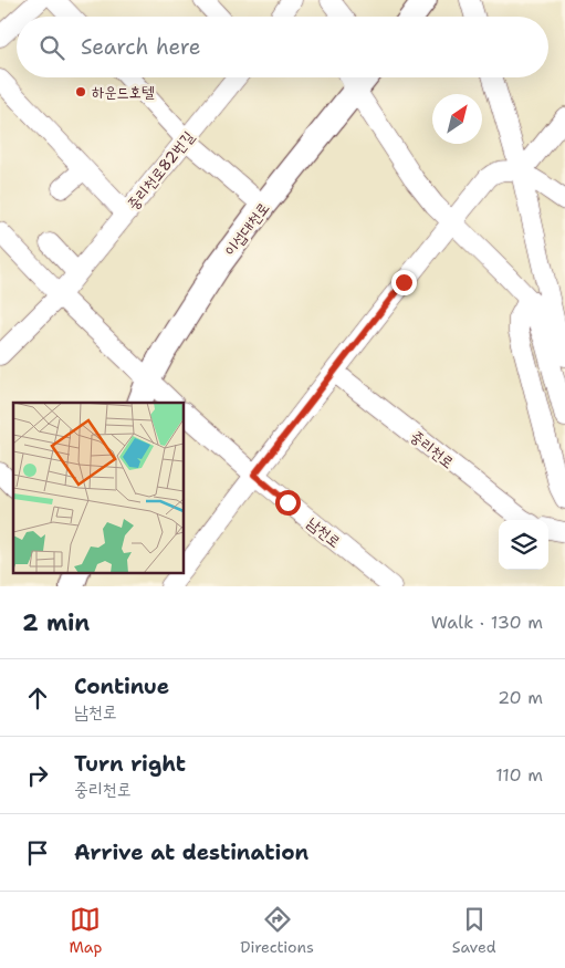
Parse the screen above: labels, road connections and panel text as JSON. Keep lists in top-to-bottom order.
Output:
{
  "streets": {
    "main road": ["이섭대천로"],
    "street": ["중리천로82번길", "중리천로", "남천로"]
  },
  "places": ["하운드호텔"],
  "north": "top right",
  "page": {
    "search": "Search here",
    "heading": ["2 min", "Walk · 130 m"],
    "list": [
      ["Continue", "남천로", "20 m"],
      ["Turn right", "중리천로", "110 m"],
      "Arrive at destination"
    ],
    "nav": ["Map", "Directions", "Saved"]
  }
}
